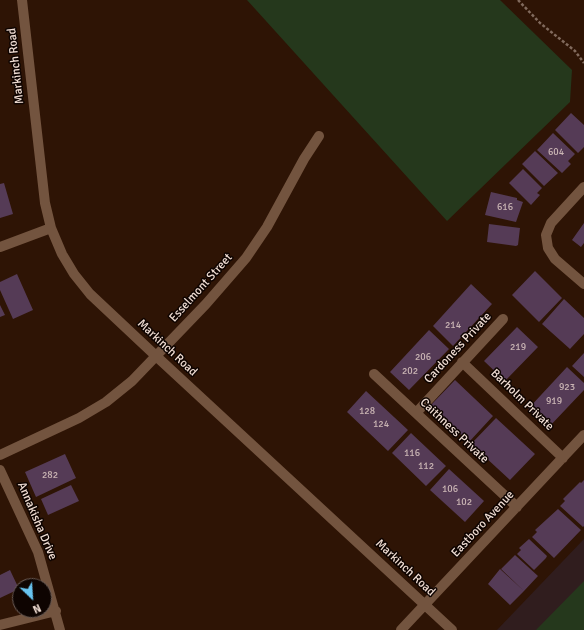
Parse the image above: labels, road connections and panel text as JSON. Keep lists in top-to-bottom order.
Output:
{
  "streets": {
    "street": [
      "Markinch Road",
      "Esselmont Street",
      "Cardoness Private",
      "Barholm Private",
      "Caithness Private",
      "Annakisha Drive",
      "Eastboro Avenue"
    ]
  },
  "crossings": [
    ["Markinch Road", "Esselmont Street"],
    ["Markinch Road", "Eastboro Avenue"],
    ["Cardoness Private", "Barholm Private"],
    ["Cardoness Private", "Caithness Private"],
    ["Barholm Private", "Eastboro Avenue"],
    ["Caithness Private", "Eastboro Avenue"]
  ],
  "house_numbers": [
    "604",
    "616",
    "214",
    "219",
    "206",
    "202",
    "923",
    "919",
    "128",
    "124",
    "116",
    "112",
    "282",
    "106",
    "102"
  ],
  "north": "bottom right"
}
